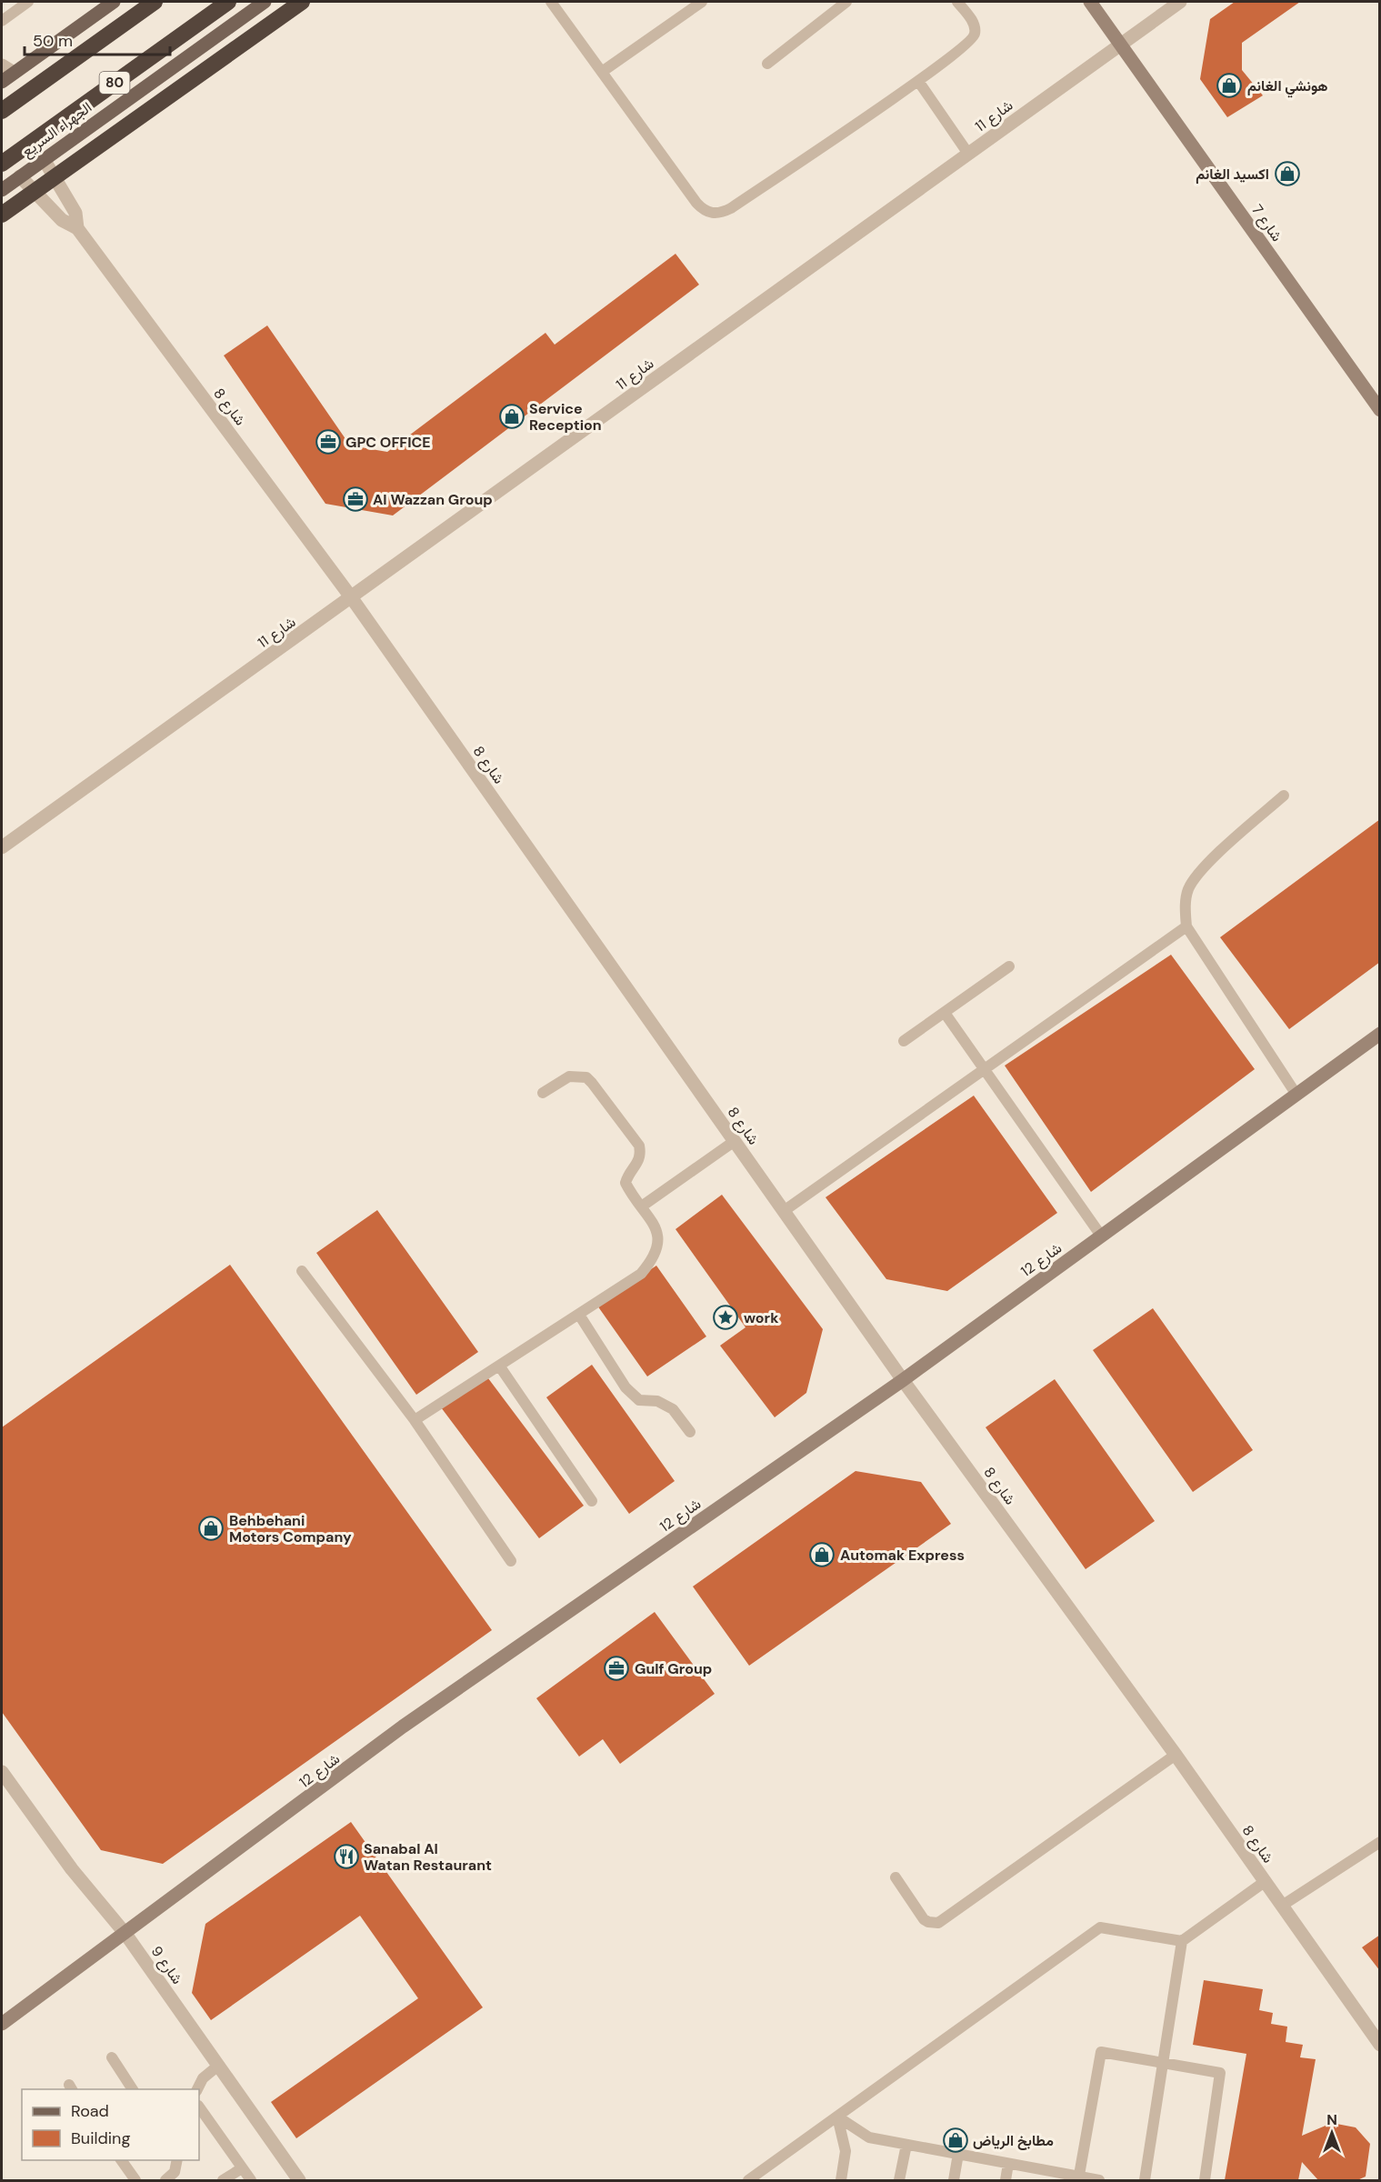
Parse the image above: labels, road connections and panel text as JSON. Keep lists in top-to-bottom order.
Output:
{
  "streets": {
    "highway": ["80", "الجهراء السريع"],
    "street": [
      "شارع 11",
      "شارع 7",
      "شارع 8",
      "شارع 12",
      "شارع 9"
    ]
  },
  "crossings": [
    ["شارع 11", "شارع 7"],
    ["شارع 11", "شارع 8"],
    ["الجهراء السريع", "شارع 8"],
    ["شارع 8", "شارع 12"],
    ["شارع 12", "شارع 9"]
  ],
  "places": {
    "shop": [
      "هونشي الغانم",
      "اكسيد الغانم",
      "Service Reception",
      "Behbehani Motors Company",
      "Automak Express",
      "مطابخ الرياض"
    ],
    "office": ["GPC OFFICE", "Al Wazzan Group", "Gulf Group"],
    "place": ["work"],
    "restaurant": ["Sanabal Al Watan Restaurant"]
  },
  "legend": ["Road", "Building"],
  "scale_bar": "50 m",
  "north": "top"
}
